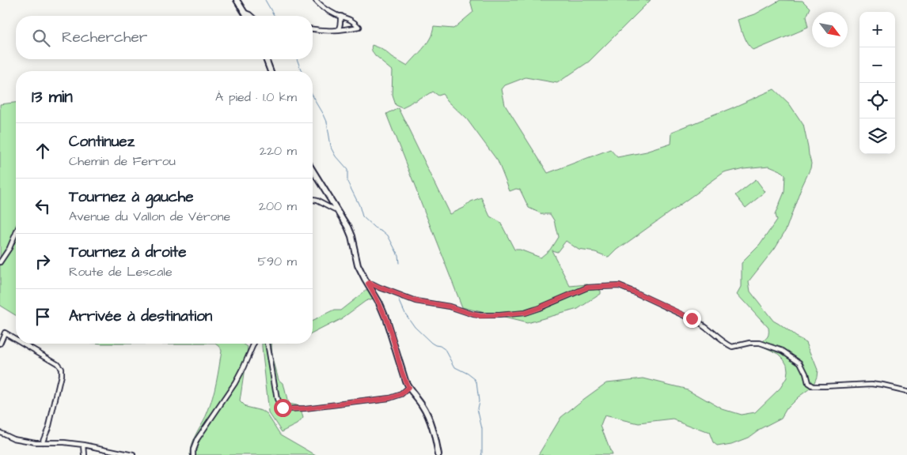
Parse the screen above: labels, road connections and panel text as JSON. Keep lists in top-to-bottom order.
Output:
{
  "north": "bottom right",
  "page": {
    "map_buttons": ["+", "−"],
    "search": "Rechercher",
    "heading": ["13 min", "À pied · 1.0 km"],
    "list": [
      ["Continuez", "Chemin de Ferrou", "220 m"],
      ["Tournez à gauche", "Avenue du Vallon de Vérone", "200 m"],
      ["Tournez à droite", "Route de Lescale", "590 m"],
      "Arrivée à destination"
    ]
  }
}
